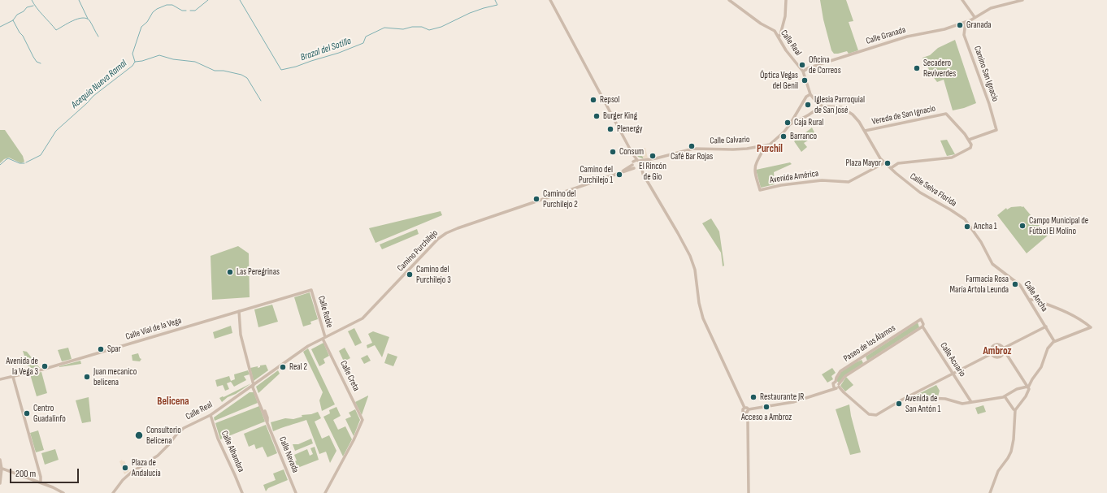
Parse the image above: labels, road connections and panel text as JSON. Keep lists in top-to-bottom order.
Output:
{
  "streets": {
    "street": [
      "Calle Granada",
      "Calle Real",
      "Camino San Ignacio",
      "Vereda de San Ignacio",
      "Calle Calvario",
      "Avenida América",
      "Calle Selva Florida",
      "Camino Purchilejo",
      "Calle Ancha",
      "Calle Roble",
      "Calle Vial de la Vega",
      "Paseo de los Álamos",
      "Calle Acuario",
      "Calle Creta",
      "Calle Alhambra",
      "Calle Nevada"
    ]
  },
  "crossings": [
    ["Calle Granada", "Calle Real"],
    ["Calle Granada", "Camino San Ignacio"],
    ["Calle Real", "Calle Calvario"],
    ["Calle Real", "Camino Purchilejo"],
    ["Calle Real", "Calle Alhambra"],
    ["Calle Real", "Calle Nevada"],
    ["Camino San Ignacio", "Vereda de San Ignacio"],
    ["Vereda de San Ignacio", "Calle Selva Florida"],
    ["Calle Calvario", "Avenida América"],
    ["Calle Calvario", "Camino Purchilejo"],
    ["Avenida América", "Calle Selva Florida"],
    ["Calle Selva Florida", "Calle Ancha"],
    ["Camino Purchilejo", "Calle Roble"],
    ["Camino Purchilejo", "Calle Creta"],
    ["Camino Purchilejo", "Calle Nevada"],
    ["Calle Roble", "Calle Vial de la Vega"],
    ["Calle Roble", "Calle Creta"],
    ["Calle Vial de la Vega", "Calle Nevada"],
    ["Paseo de los Álamos", "Calle Acuario"]
  ],
  "districts": ["Purchil", "Ambroz", "Belicena"],
  "water": ["Brazal del Sotillo", "Acequia Nueva Ramal"],
  "places": [
    "Granada",
    "Oficina de Correos",
    "Secadero Reviverdes",
    "Óptica Vegas del Genil",
    "Repsol",
    "Iglesia Parroquial de San José",
    "Burger King",
    "Caja Rural",
    "Plenergy",
    "Barranco",
    "Café Bar Rojas",
    "Consum",
    "El Rincón de Gio",
    "Plaza Mayor",
    "Camino del Purchilejo 1",
    "Camino del Purchilejo 2",
    "Campo Municipal de Fútbol El Molino",
    "Ancha 1",
    "Las Peregrinas",
    "Camino del Purchilejo 3",
    "Farmacia Rosa María Artola Leunda",
    "Spar",
    "Avenida de la Vega 3",
    "Real 2",
    "Juan mecanico belicena",
    "Restaurante JR",
    "Avenida de San Antón 1",
    "Acceso a Ambroz",
    "Centro Guadalinfo",
    "Consultorio Belicena",
    "Plaza de Andalucía"
  ],
  "scale_bar": "200 m"
}
